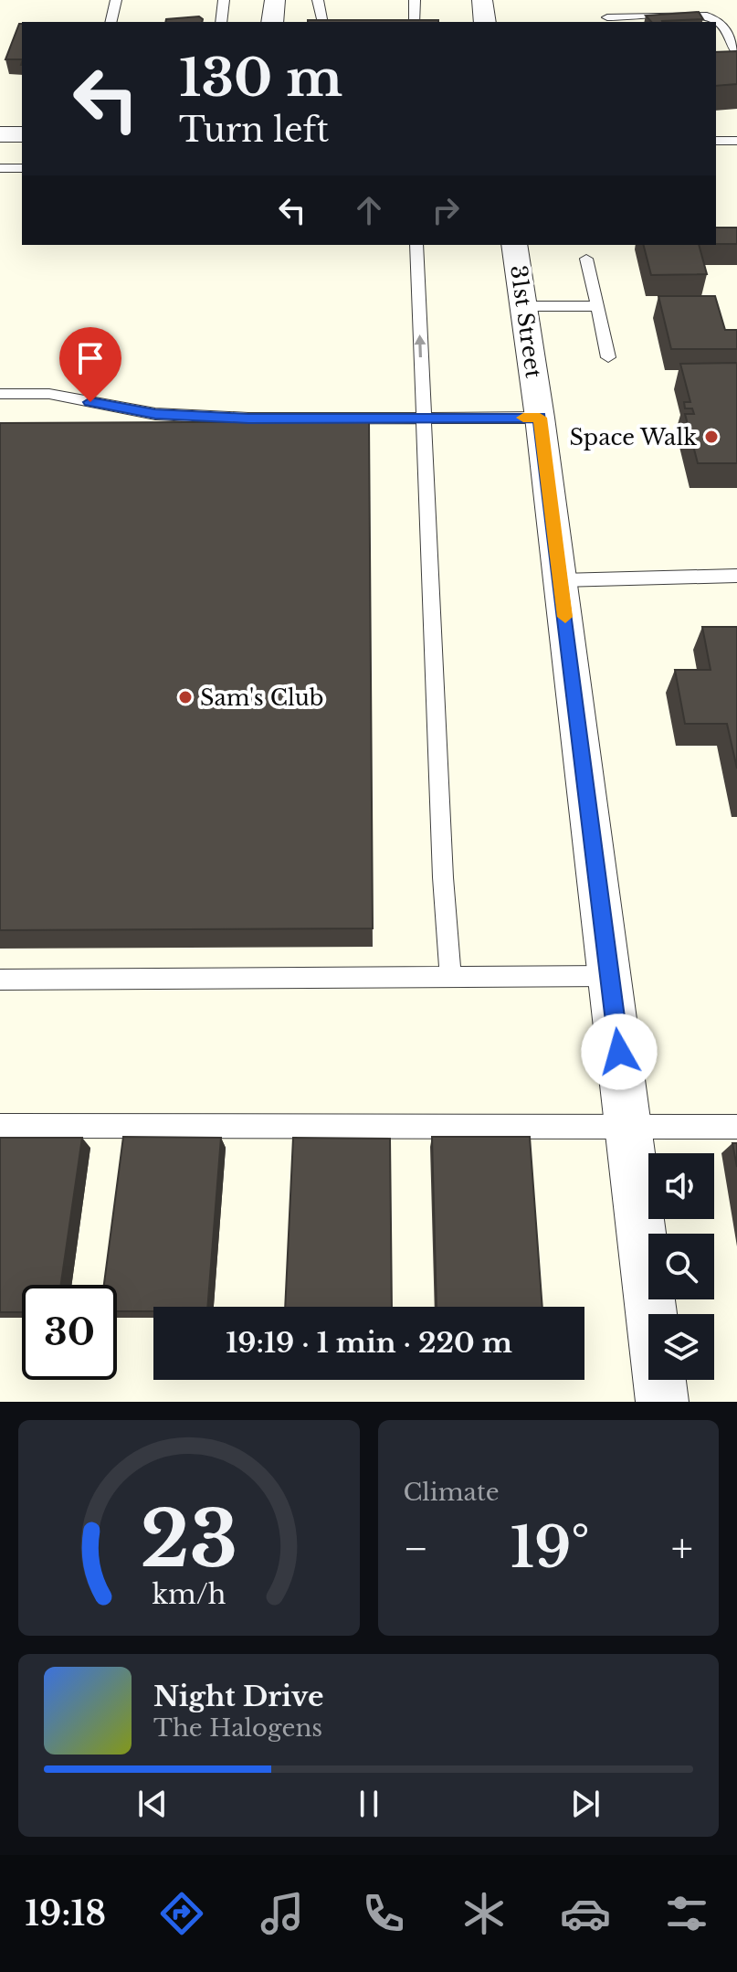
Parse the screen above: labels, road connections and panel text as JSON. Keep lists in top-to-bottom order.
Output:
{
  "streets": {
    "street": ["31st Street"]
  },
  "places": ["Space Walk", "Sam's Club"],
  "page": {
    "turn": ["130 m", "Turn left"],
    "limit": "30",
    "trip": "19:19 · 1 min · 220 m",
    "tile": "Climate",
    "heat": ["−", "19°", "+"],
    "song": ["Night Drive", "The Halogens"],
    "tabs": "19:18",
    "gauge": ["23", "km/h"]
  }
}
